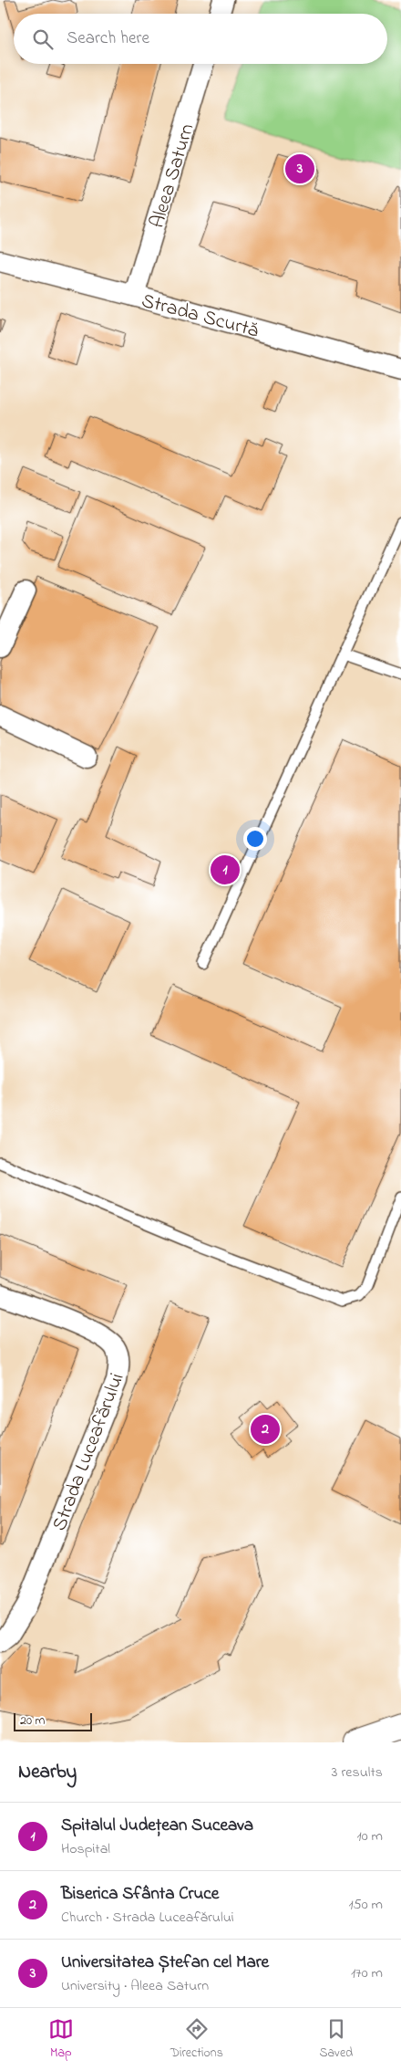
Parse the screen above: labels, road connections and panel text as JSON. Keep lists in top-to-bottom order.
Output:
{
  "streets": {
    "street": ["Aleea Saturn", "Strada Scurtă", "Strada Luceafărului"]
  },
  "crossings": [
    ["Aleea Saturn", "Strada Scurtă"]
  ],
  "scale_bar": "20 m",
  "page": {
    "search": "Search here",
    "pins": ["3", "1", "2"],
    "scale": "20 m",
    "heading": ["Nearby", "3 results"],
    "list": [
      {
        "mark": "1",
        "name": "Spitalul Județean Suceava",
        "note": "Hospital",
        "value": "10 m"
      },
      {
        "mark": "2",
        "name": "Biserica Sfânta Cruce",
        "note": "Church · Strada Luceafărului",
        "value": "150 m"
      },
      {
        "mark": "3",
        "name": "Universitatea Ștefan cel Mare",
        "note": "University · Aleea Saturn",
        "value": "170 m"
      }
    ],
    "nav": ["Map", "Directions", "Saved"]
  }
}
